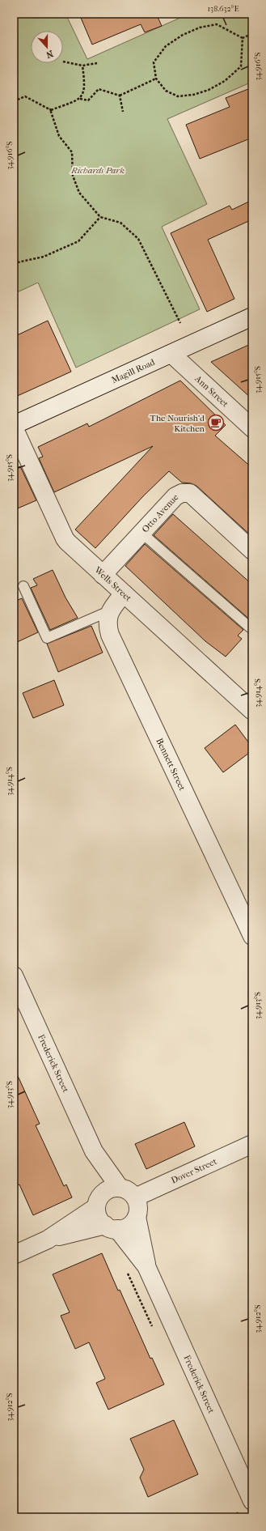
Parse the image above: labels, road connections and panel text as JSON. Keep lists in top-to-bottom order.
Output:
{
  "streets": {
    "street": [
      "Magill Road",
      "Ann Street",
      "Otto Avenue",
      "Wells Street",
      "Bennett Street",
      "Frederick Street",
      "Dover Street"
    ]
  },
  "crossings": [
    ["Magill Road", "Ann Street"],
    ["Magill Road", "Wells Street"],
    ["Otto Avenue", "Wells Street"],
    ["Wells Street", "Bennett Street"],
    ["Frederick Street", "Dover Street"]
  ],
  "parks": ["Richards Park"],
  "places": {
    "cafe": ["The Nourish'd Kitchen"]
  },
  "north": "bottom",
  "coordinates": [
    "138.632°E",
    "34.916°S",
    "34.915°S",
    "34.914°S",
    "34.913°S",
    "34.912°S"
  ]
}
